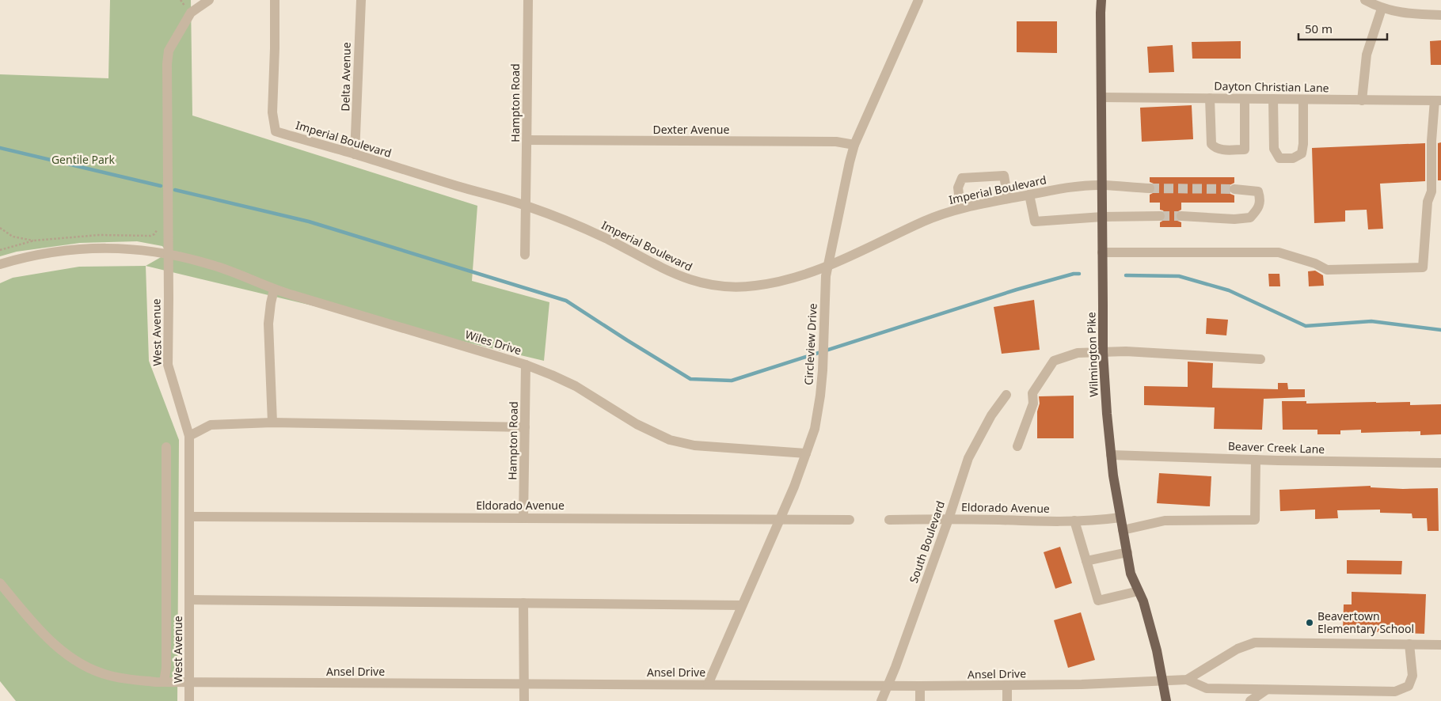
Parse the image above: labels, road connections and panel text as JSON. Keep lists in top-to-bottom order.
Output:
{
  "streets": {
    "main road": ["Wilmington Pike"],
    "street": [
      "Delta Avenue",
      "Dayton Christian Lane",
      "Hampton Road",
      "Dexter Avenue",
      "Imperial Boulevard",
      "West Avenue",
      "Wiles Drive",
      "Circleview Drive",
      "Beaver Creek Lane",
      "Eldorado Avenue",
      "South Boulevard",
      "Ansel Drive"
    ]
  },
  "crossings": [
    ["Delta Avenue", "Imperial Boulevard"],
    ["Dayton Christian Lane", "Wilmington Pike"],
    ["Hampton Road", "Dexter Avenue"],
    ["Hampton Road", "Imperial Boulevard"],
    ["Hampton Road", "Wiles Drive"],
    ["Hampton Road", "Eldorado Avenue"],
    ["Dexter Avenue", "Circleview Drive"],
    ["Imperial Boulevard", "Circleview Drive"],
    ["Imperial Boulevard", "Wilmington Pike"],
    ["West Avenue", "Wiles Drive"],
    ["West Avenue", "Eldorado Avenue"],
    ["West Avenue", "Ansel Drive"],
    ["Wiles Drive", "Circleview Drive"],
    ["Circleview Drive", "Eldorado Avenue"],
    ["Circleview Drive", "Ansel Drive"],
    ["Wilmington Pike", "Beaver Creek Lane"],
    ["Wilmington Pike", "Eldorado Avenue"],
    ["Wilmington Pike", "Ansel Drive"],
    ["Eldorado Avenue", "South Boulevard"],
    ["South Boulevard", "Ansel Drive"]
  ],
  "parks": ["Gentile Park"],
  "places": ["Beavertown Elementary School"],
  "scale_bar": "50 m"
}
